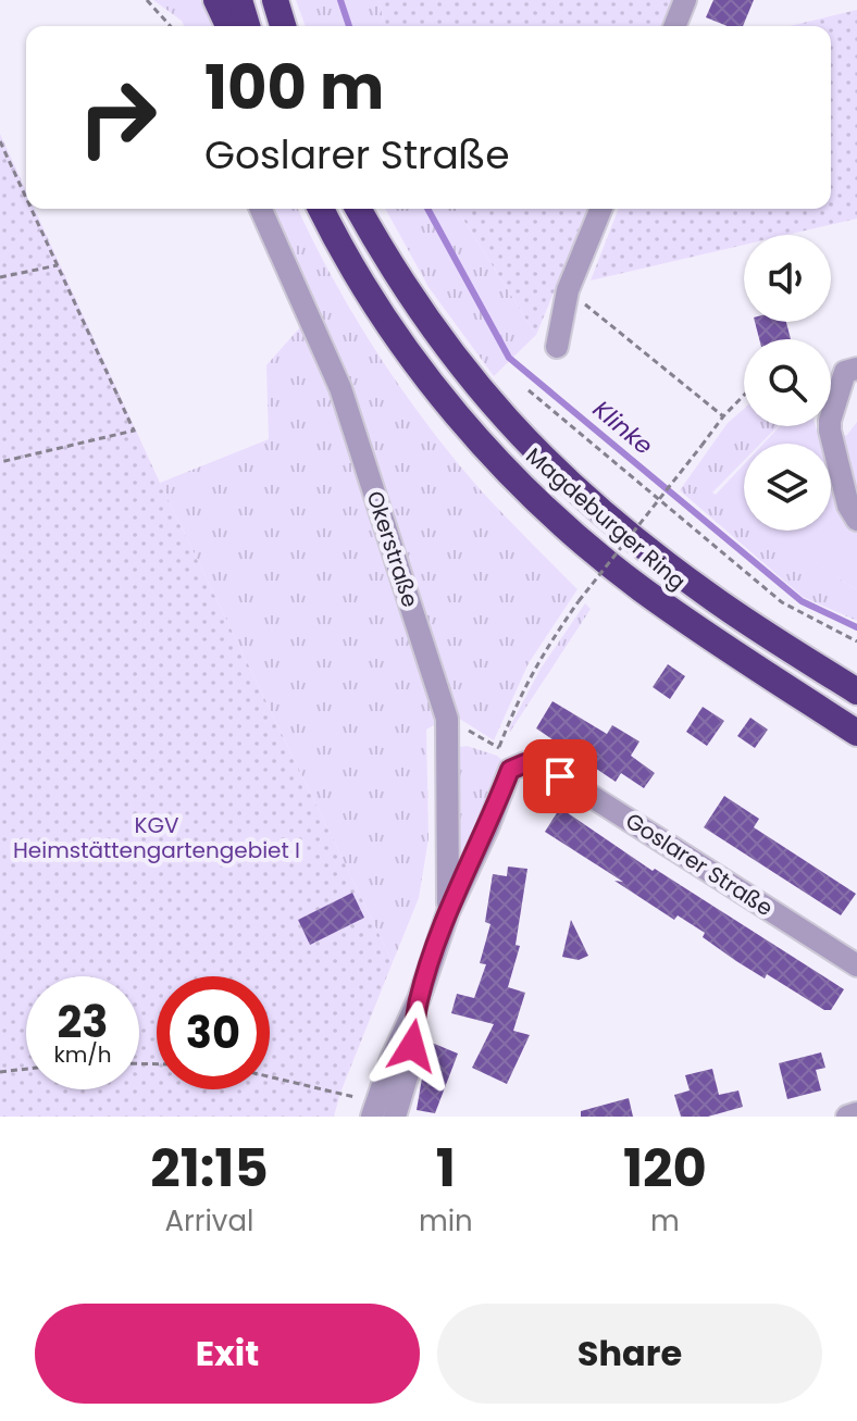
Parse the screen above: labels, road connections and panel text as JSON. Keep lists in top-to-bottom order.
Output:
{
  "streets": {
    "highway": ["Magdeburger Ring"],
    "street": ["Okerstraße", "Goslarer Straße"]
  },
  "crossings": [
    ["Okerstraße", "Goslarer Straße"]
  ],
  "water": ["Klinke"],
  "parks": ["KGV Heimstättengartengebiet I"],
  "page": {
    "turn": ["100 m", "Goslarer Straße"],
    "speed": "23 km/h",
    "limit": "30",
    "eta": [
      "21:15",
      "Arrival",
      "1",
      "min",
      "120",
      "m"
    ],
    "buttons": ["Exit", "Share"]
  }
}
